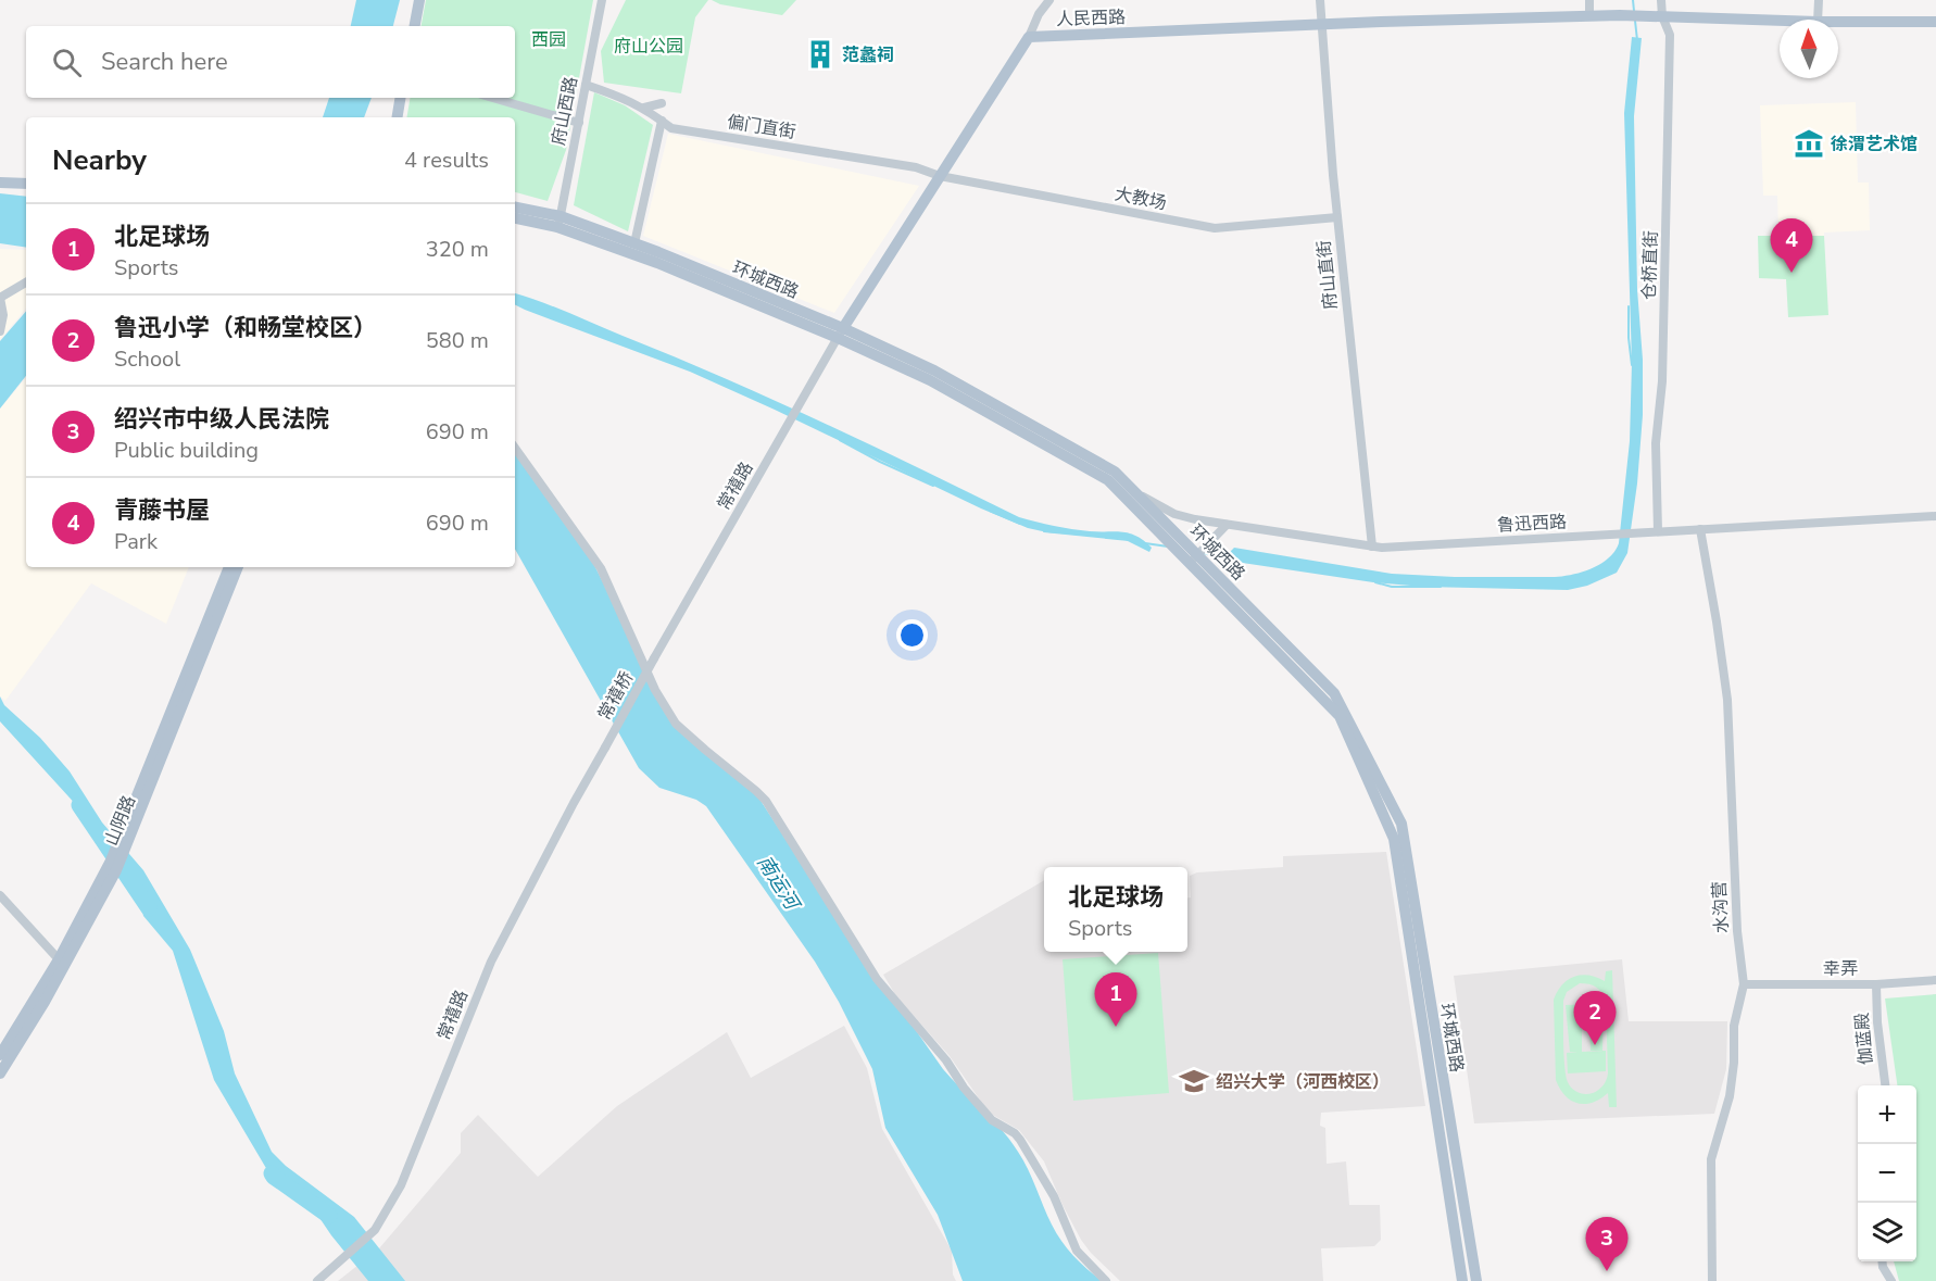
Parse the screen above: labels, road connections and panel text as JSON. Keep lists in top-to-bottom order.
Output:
{
  "streets": {
    "main road": ["人民西路", "环城西路", "山阴路"],
    "street": [
      "府山西路",
      "偏门直街",
      "大教场",
      "仓桥直街",
      "府山直街",
      "常禧路",
      "鲁迅西路",
      "常禧桥",
      "水沟营",
      "幸弄",
      "伽蓝殿"
    ]
  },
  "crossings": [
    ["人民西路", "仓桥直街"],
    ["人民西路", "府山直街"],
    ["府山西路", "偏门直街"],
    ["府山西路", "环城西路"],
    ["偏门直街", "大教场"],
    ["大教场", "府山直街"],
    ["仓桥直街", "鲁迅西路"],
    ["府山直街", "鲁迅西路"],
    ["环城西路", "常禧路"],
    ["环城西路", "鲁迅西路"],
    ["常禧路", "常禧桥"],
    ["鲁迅西路", "水沟营"],
    ["水沟营", "幸弄"],
    ["幸弄", "伽蓝殿"]
  ],
  "water": ["南运河"],
  "parks": ["西园", "府山公园"],
  "places": {
    "building": ["范蠡祠"],
    "museum": ["徐渭艺术馆"],
    "school or university": ["绍兴大学（河西校区）"]
  },
  "north": "top",
  "page": {
    "search": "Search here",
    "heading": ["Nearby", "4 results"],
    "list": [
      {
        "mark": "1",
        "name": "北足球场",
        "note": "Sports",
        "value": "320 m"
      },
      {
        "mark": "2",
        "name": "鲁迅小学（和畅堂校区）",
        "note": "School",
        "value": "580 m"
      },
      {
        "mark": "3",
        "name": "绍兴市中级人民法院",
        "note": "Public building",
        "value": "690 m"
      },
      {
        "mark": "4",
        "name": "青藤书屋",
        "note": "Park",
        "value": "690 m"
      }
    ],
    "pins": [
      "4",
      "1",
      "2",
      "3"
    ],
    "popup": ["北足球场", "Sports"],
    "map_buttons": ["+", "−"]
  }
}
